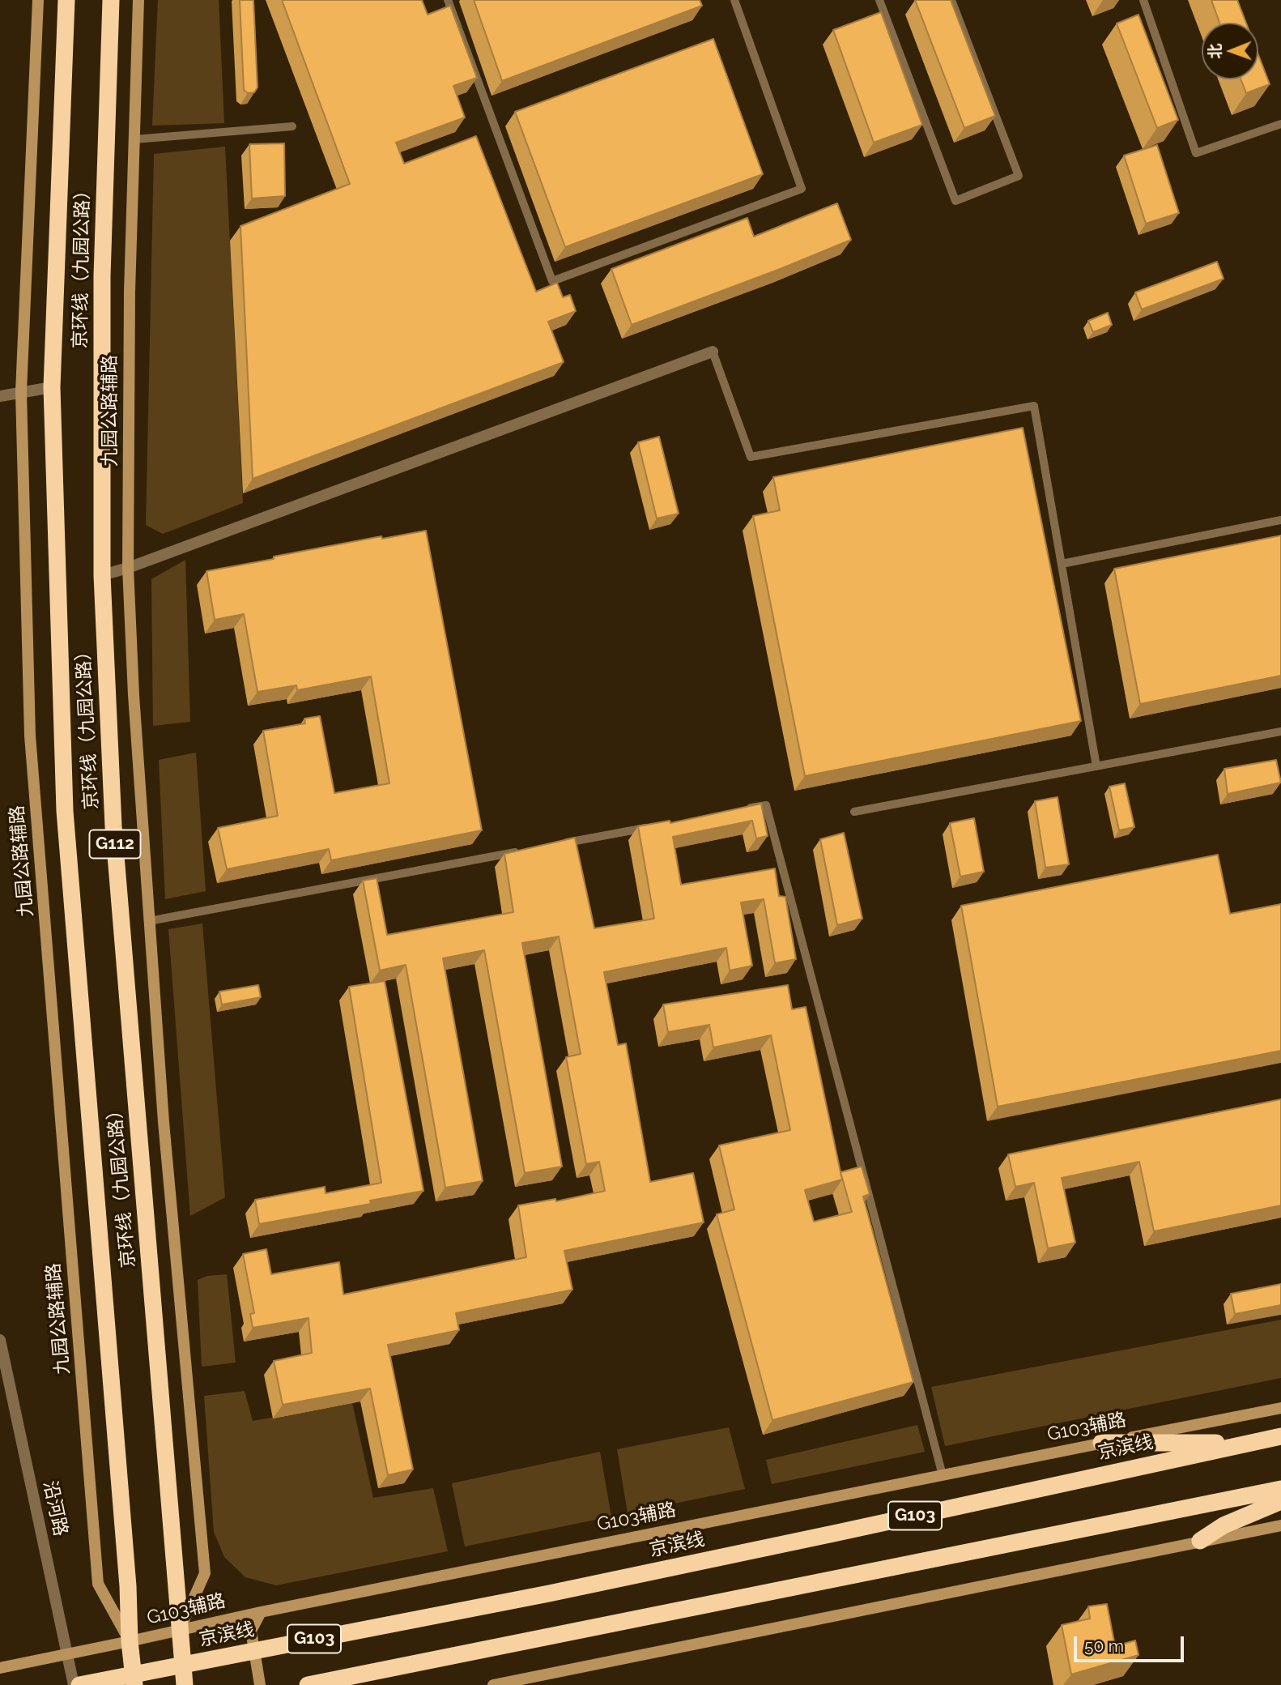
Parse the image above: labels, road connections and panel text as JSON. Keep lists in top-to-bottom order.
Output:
{
  "streets": {
    "highway": [
      "京环线（九园公路）",
      "G112",
      "京滨线",
      "G103"
    ],
    "street": ["九园公路辅路", "G103辅路", "沿河路"]
  },
  "crossings": [
    ["京环线（九园公路）", "九园公路辅路"],
    ["京环线（九园公路）", "G103辅路"],
    ["九园公路辅路", "G103辅路"],
    ["G103辅路", "沿河路"]
  ],
  "scale_bar": "50 m",
  "north": "left"
}
